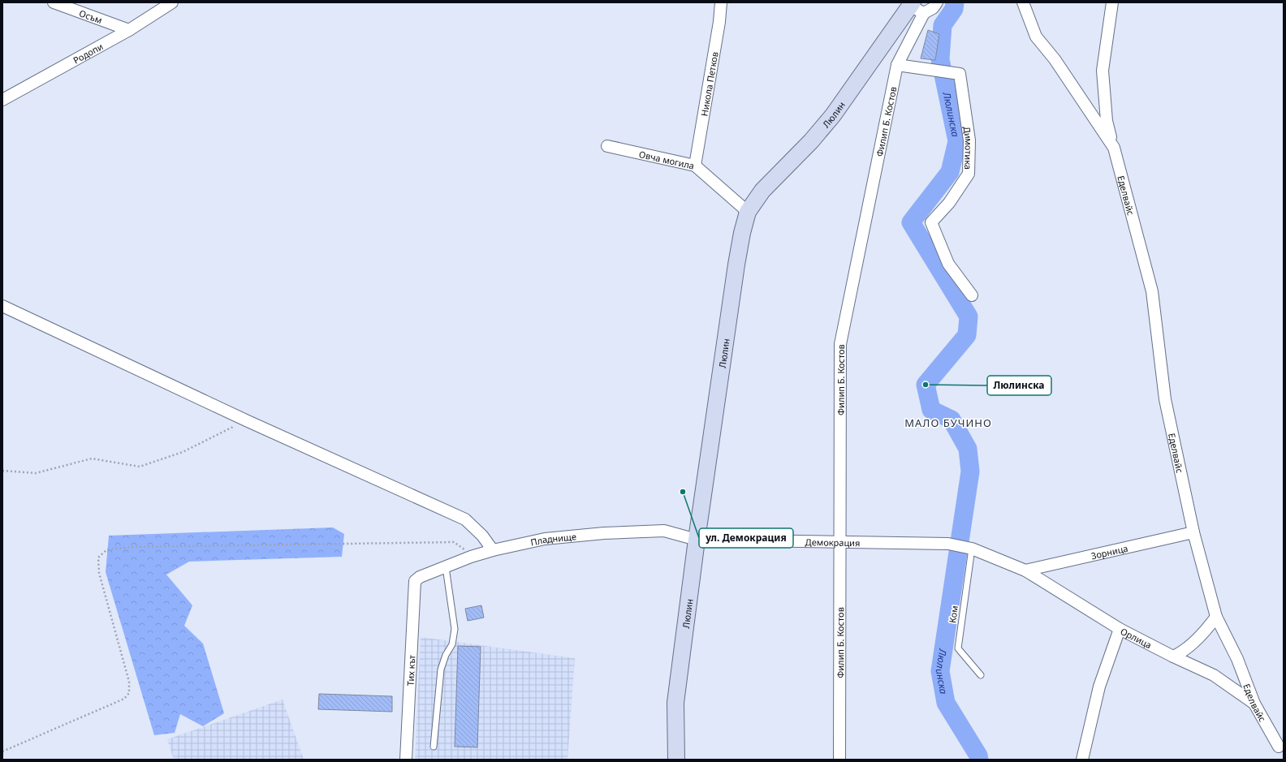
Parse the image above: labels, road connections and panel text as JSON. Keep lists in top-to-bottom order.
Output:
{
  "streets": {
    "street": [
      "Осъм",
      "Родопи",
      "Никола Петков",
      "Люлин",
      "Филип Б. Костов",
      "Димотика",
      "Овча могила",
      "Еделвайс",
      "Пладнище",
      "Демокрация",
      "Зорница",
      "Орлица",
      "Тих кът"
    ],
    "lane": ["Ком"]
  },
  "crossings": [
    ["Осъм", "Родопи"],
    ["Никола Петков", "Овча могила"],
    ["Люлин", "Филип Б. Костов"],
    ["Люлин", "Овча могила"],
    ["Люлин", "Пладнище"],
    ["Люлин", "Демокрация"],
    ["Филип Б. Костов", "Димотика"],
    ["Филип Б. Костов", "Демокрация"],
    ["Еделвайс", "Зорница"],
    ["Еделвайс", "Орлица"],
    ["Пладнище", "Демокрация"],
    ["Пладнище", "Тих кът"],
    ["Демокрация", "Зорница"],
    ["Демокрация", "Ком"],
    ["Демокрация", "Орлица"]
  ],
  "districts": ["МАЛО БУЧИНО"],
  "water": ["Люлинска"],
  "places": ["Люлинска", "ул. Демокрация"]
}
